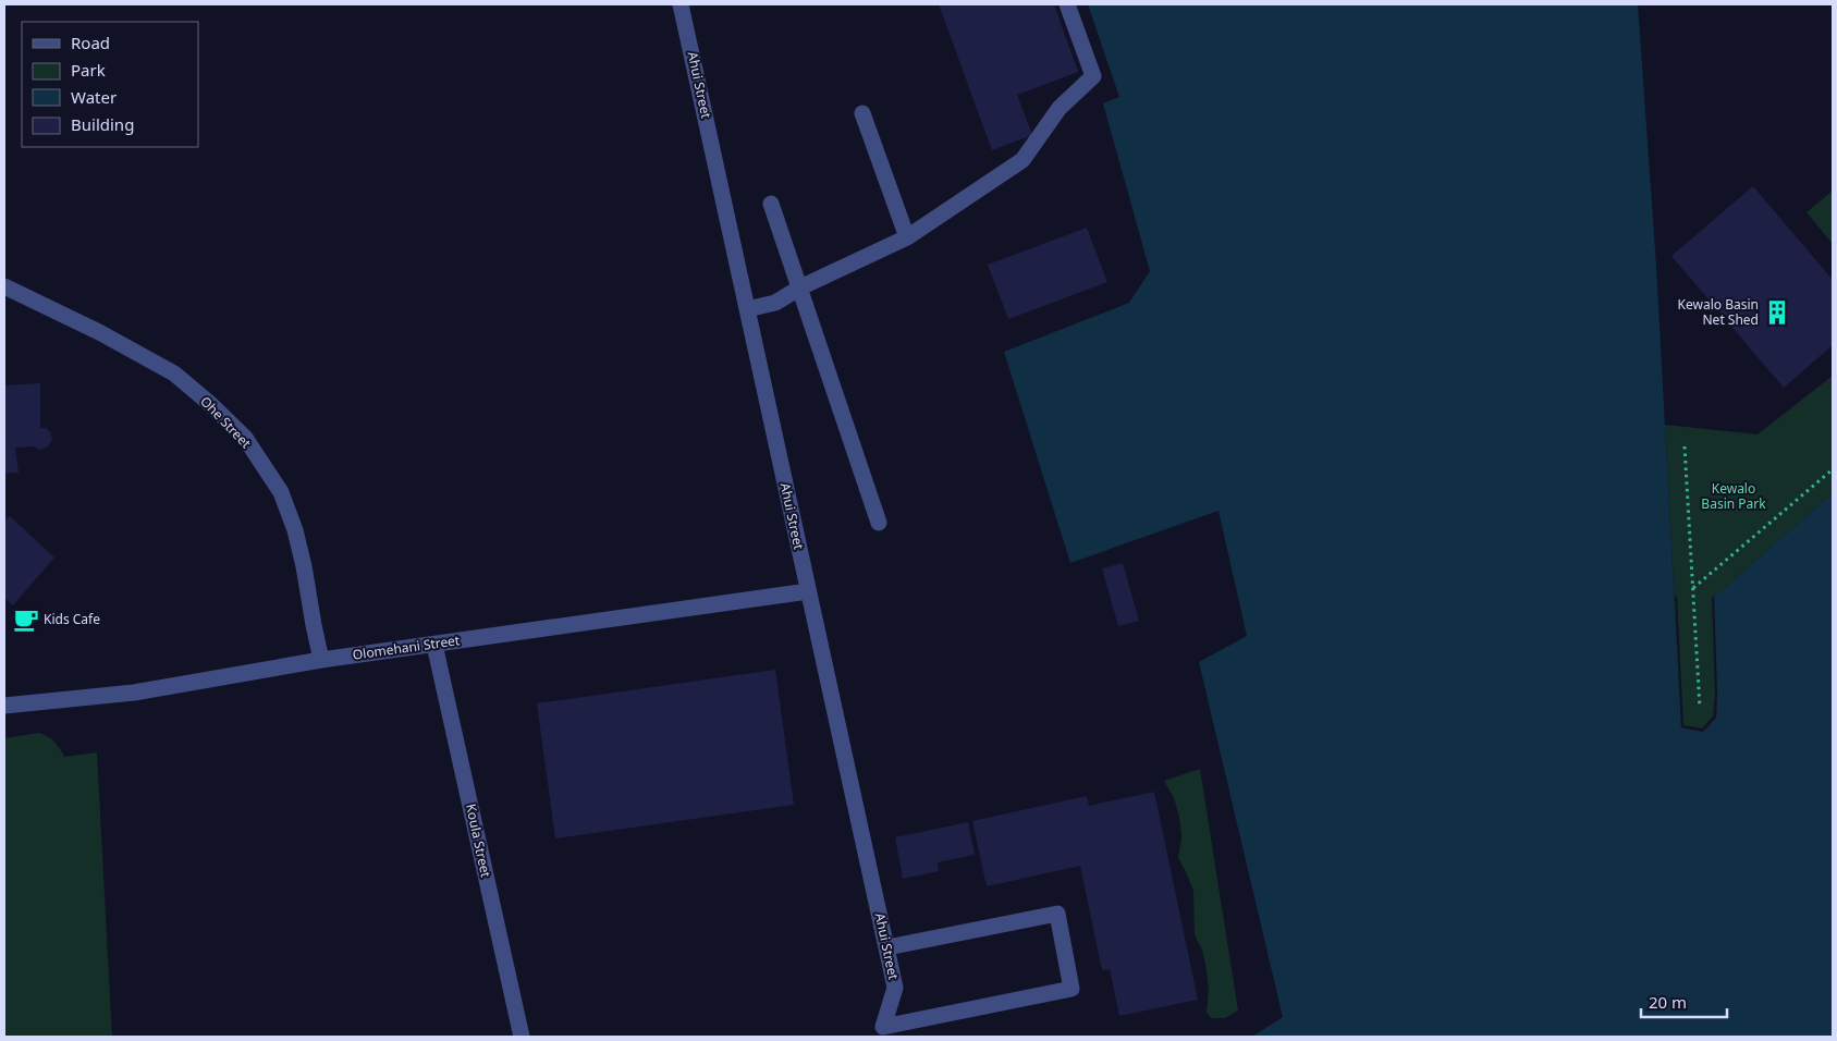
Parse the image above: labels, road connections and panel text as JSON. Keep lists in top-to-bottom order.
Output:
{
  "streets": {
    "street": [
      "Ahui Street",
      "Ohe Street",
      "Olomehani Street",
      "Koula Street"
    ]
  },
  "crossings": [
    ["Ahui Street", "Olomehani Street"],
    ["Ohe Street", "Olomehani Street"],
    ["Olomehani Street", "Koula Street"]
  ],
  "parks": ["Kewalo Basin Park"],
  "places": {
    "building": ["Kewalo Basin Net Shed"],
    "cafe": ["Kids Cafe"]
  },
  "legend": [
    "Road",
    "Park",
    "Water",
    "Building"
  ],
  "scale_bar": "20 m"
}
